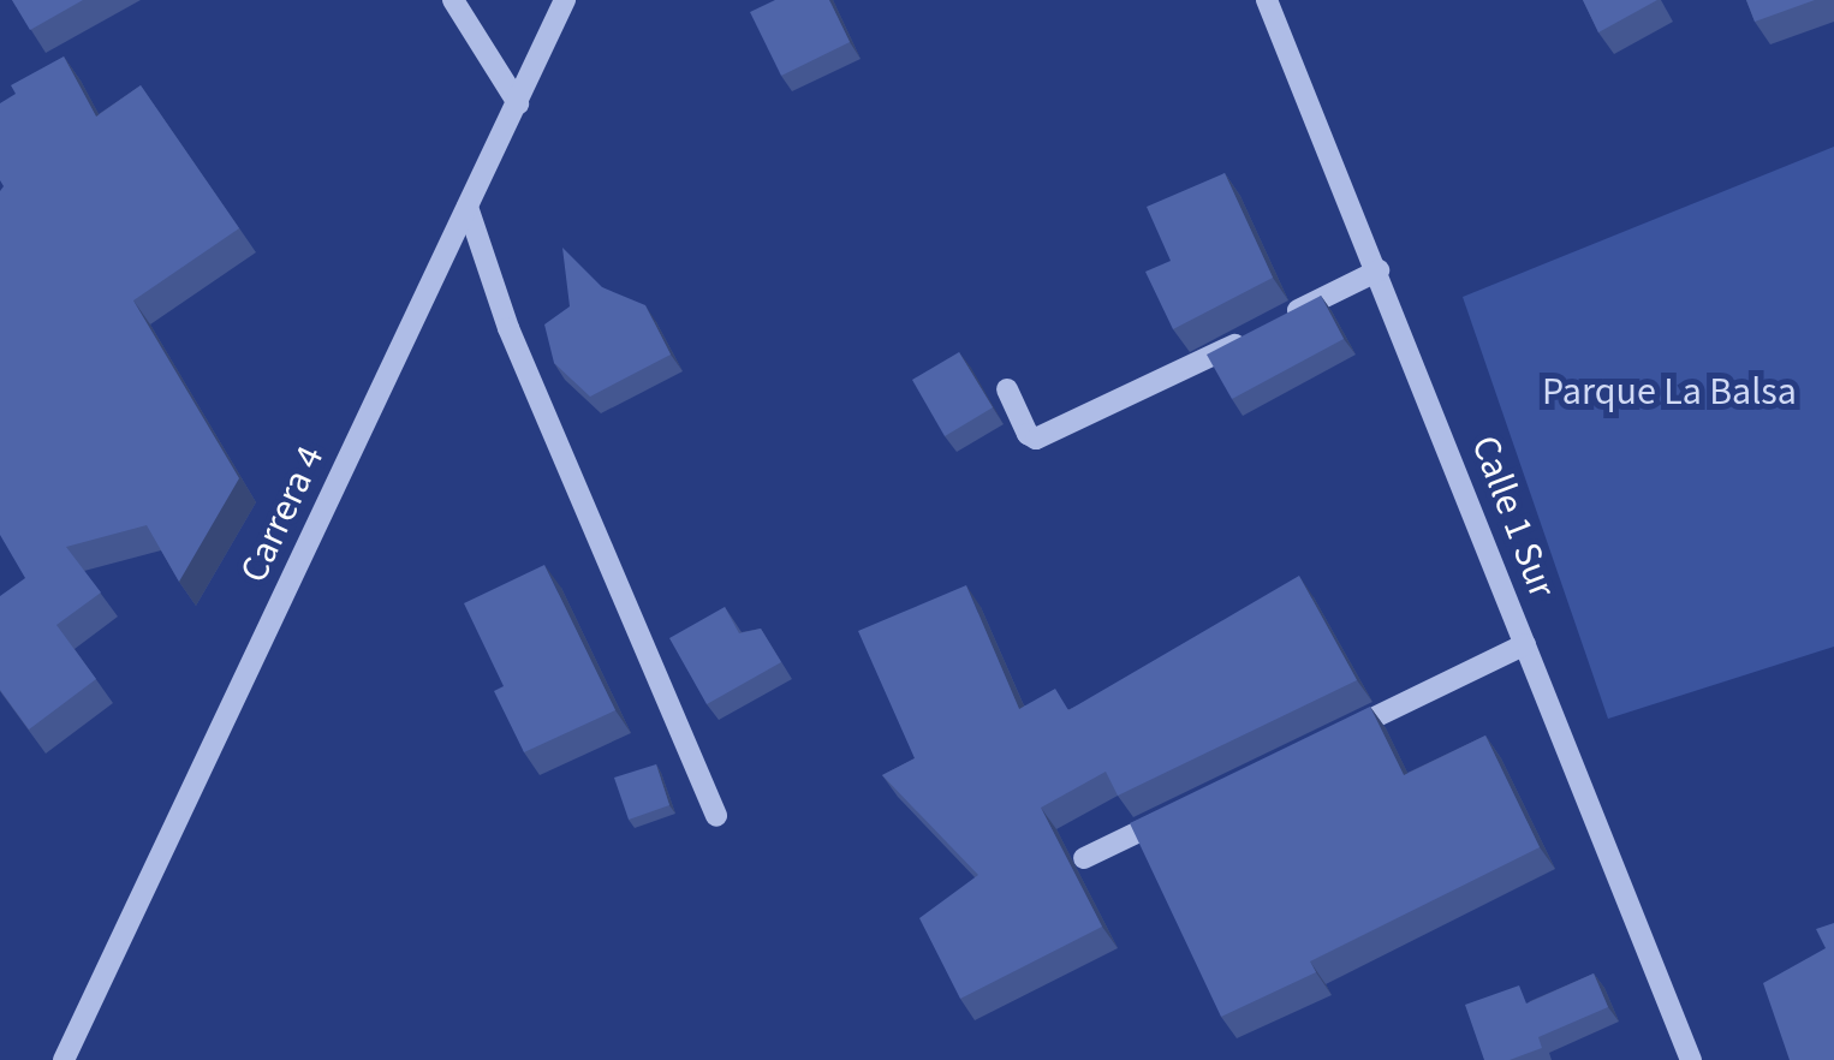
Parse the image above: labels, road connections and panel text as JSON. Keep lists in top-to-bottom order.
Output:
{
  "streets": {
    "street": ["Carrera 4", "Calle 1 Sur"]
  },
  "parks": ["Parque La Balsa"]
}
